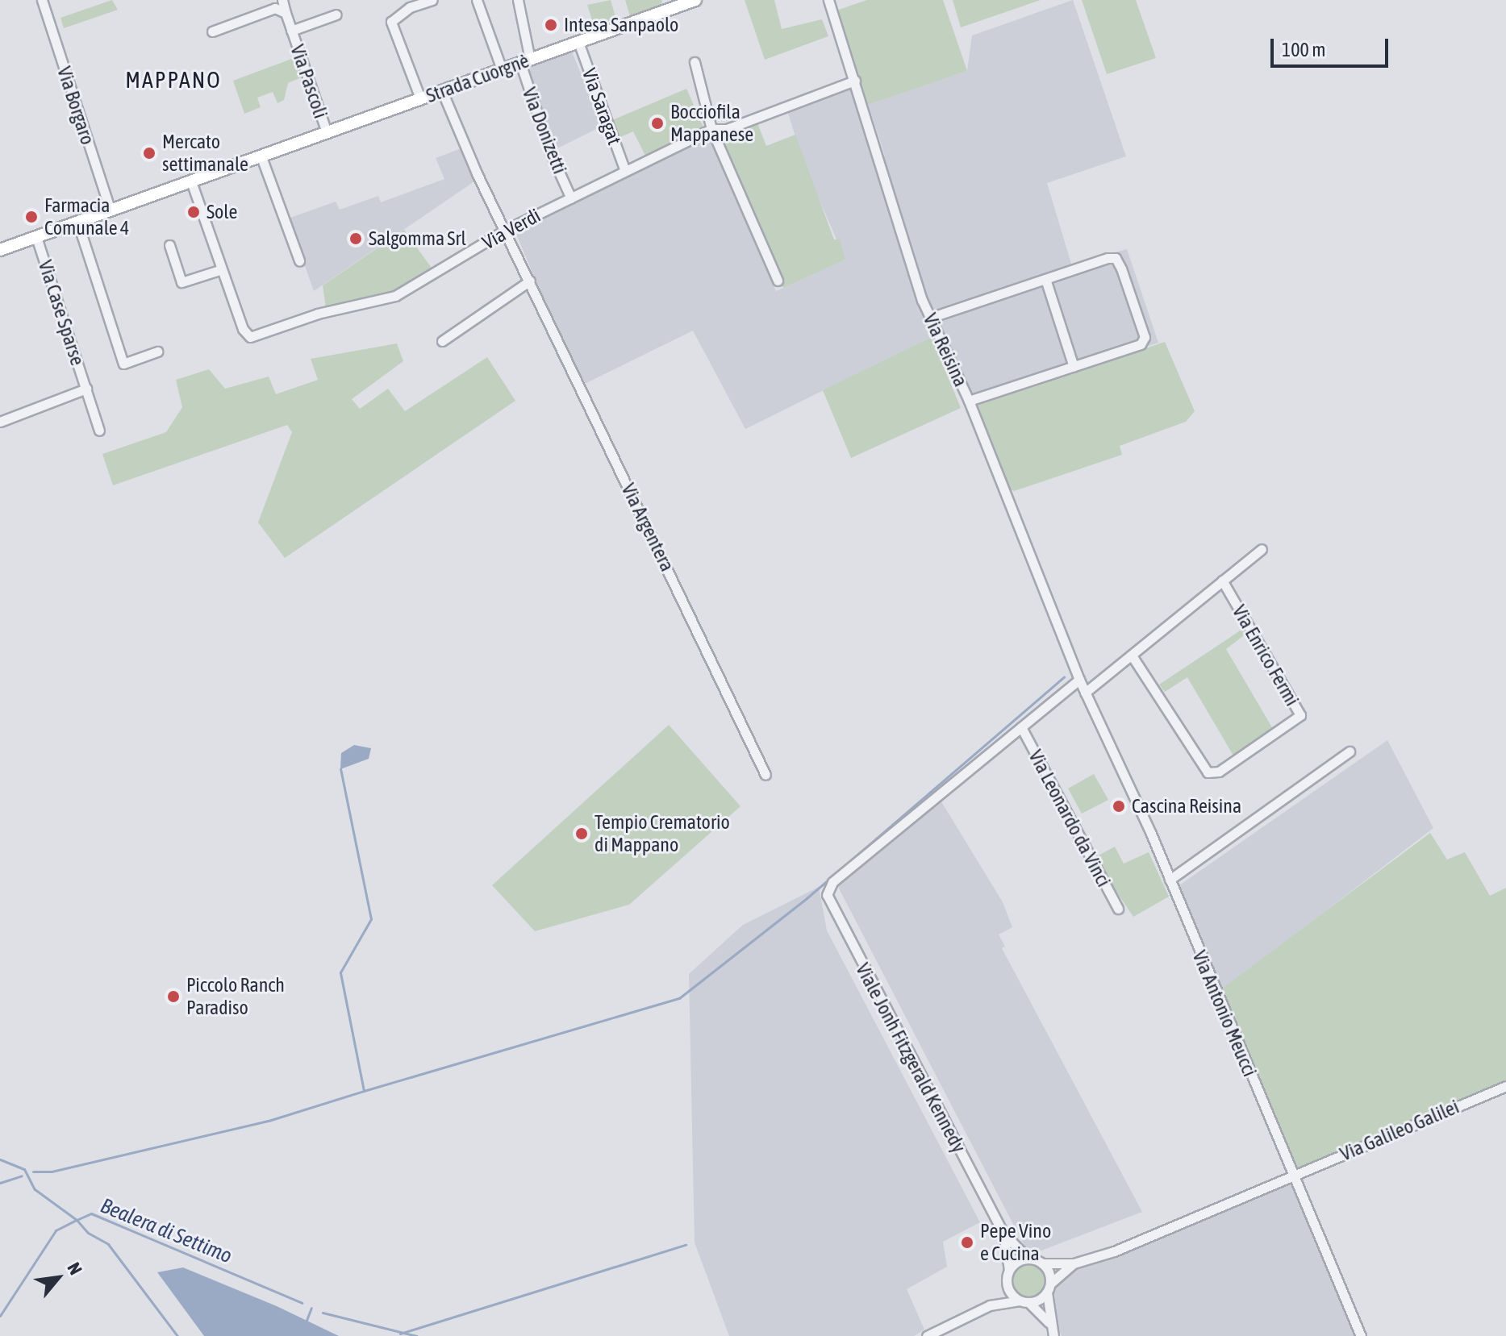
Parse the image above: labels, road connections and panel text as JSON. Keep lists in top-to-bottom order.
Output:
{
  "streets": {
    "main road": ["Strada Cuorgnè"],
    "street": [
      "Via Pascoli",
      "Via Borgaro",
      "Via Saragat",
      "Via Donizetti",
      "Via Verdi",
      "Via Case Sparse",
      "Via Reisina",
      "Via Argentera",
      "Via Enrico Fermi",
      "Via Leonardo da Vinci",
      "Via Antonio Meucci",
      "Viale Jonh Fitzgerald Kennedy",
      "Via Galileo Galilei"
    ]
  },
  "crossings": [
    ["Strada Cuorgnè", "Via Pascoli"],
    ["Strada Cuorgnè", "Via Borgaro"],
    ["Strada Cuorgnè", "Via Saragat"],
    ["Strada Cuorgnè", "Via Donizetti"],
    ["Strada Cuorgnè", "Via Verdi"],
    ["Strada Cuorgnè", "Via Case Sparse"],
    ["Strada Cuorgnè", "Via Argentera"],
    ["Via Saragat", "Via Verdi"],
    ["Via Donizetti", "Via Verdi"],
    ["Via Verdi", "Via Reisina"],
    ["Via Verdi", "Via Argentera"],
    ["Via Reisina", "Via Enrico Fermi"],
    ["Via Reisina", "Via Antonio Meucci"],
    ["Via Enrico Fermi", "Via Antonio Meucci"],
    ["Via Leonardo da Vinci", "Viale Jonh Fitzgerald Kennedy"],
    ["Via Antonio Meucci", "Via Galileo Galilei"]
  ],
  "districts": ["MAPPANO"],
  "water": ["Bealera di Settimo"],
  "places": [
    "Intesa Sanpaolo",
    "Bocciofila Mappanese",
    "Mercato settimanale",
    "Sole",
    "Farmacia Comunale 4",
    "Salgomma Srl",
    "Cascina Reisina",
    "Tempio Crematorio di Mappano",
    "Piccolo Ranch Paradiso",
    "Pepe Vino e Cucina"
  ],
  "scale_bar": "100 m",
  "north": "top right"
}
